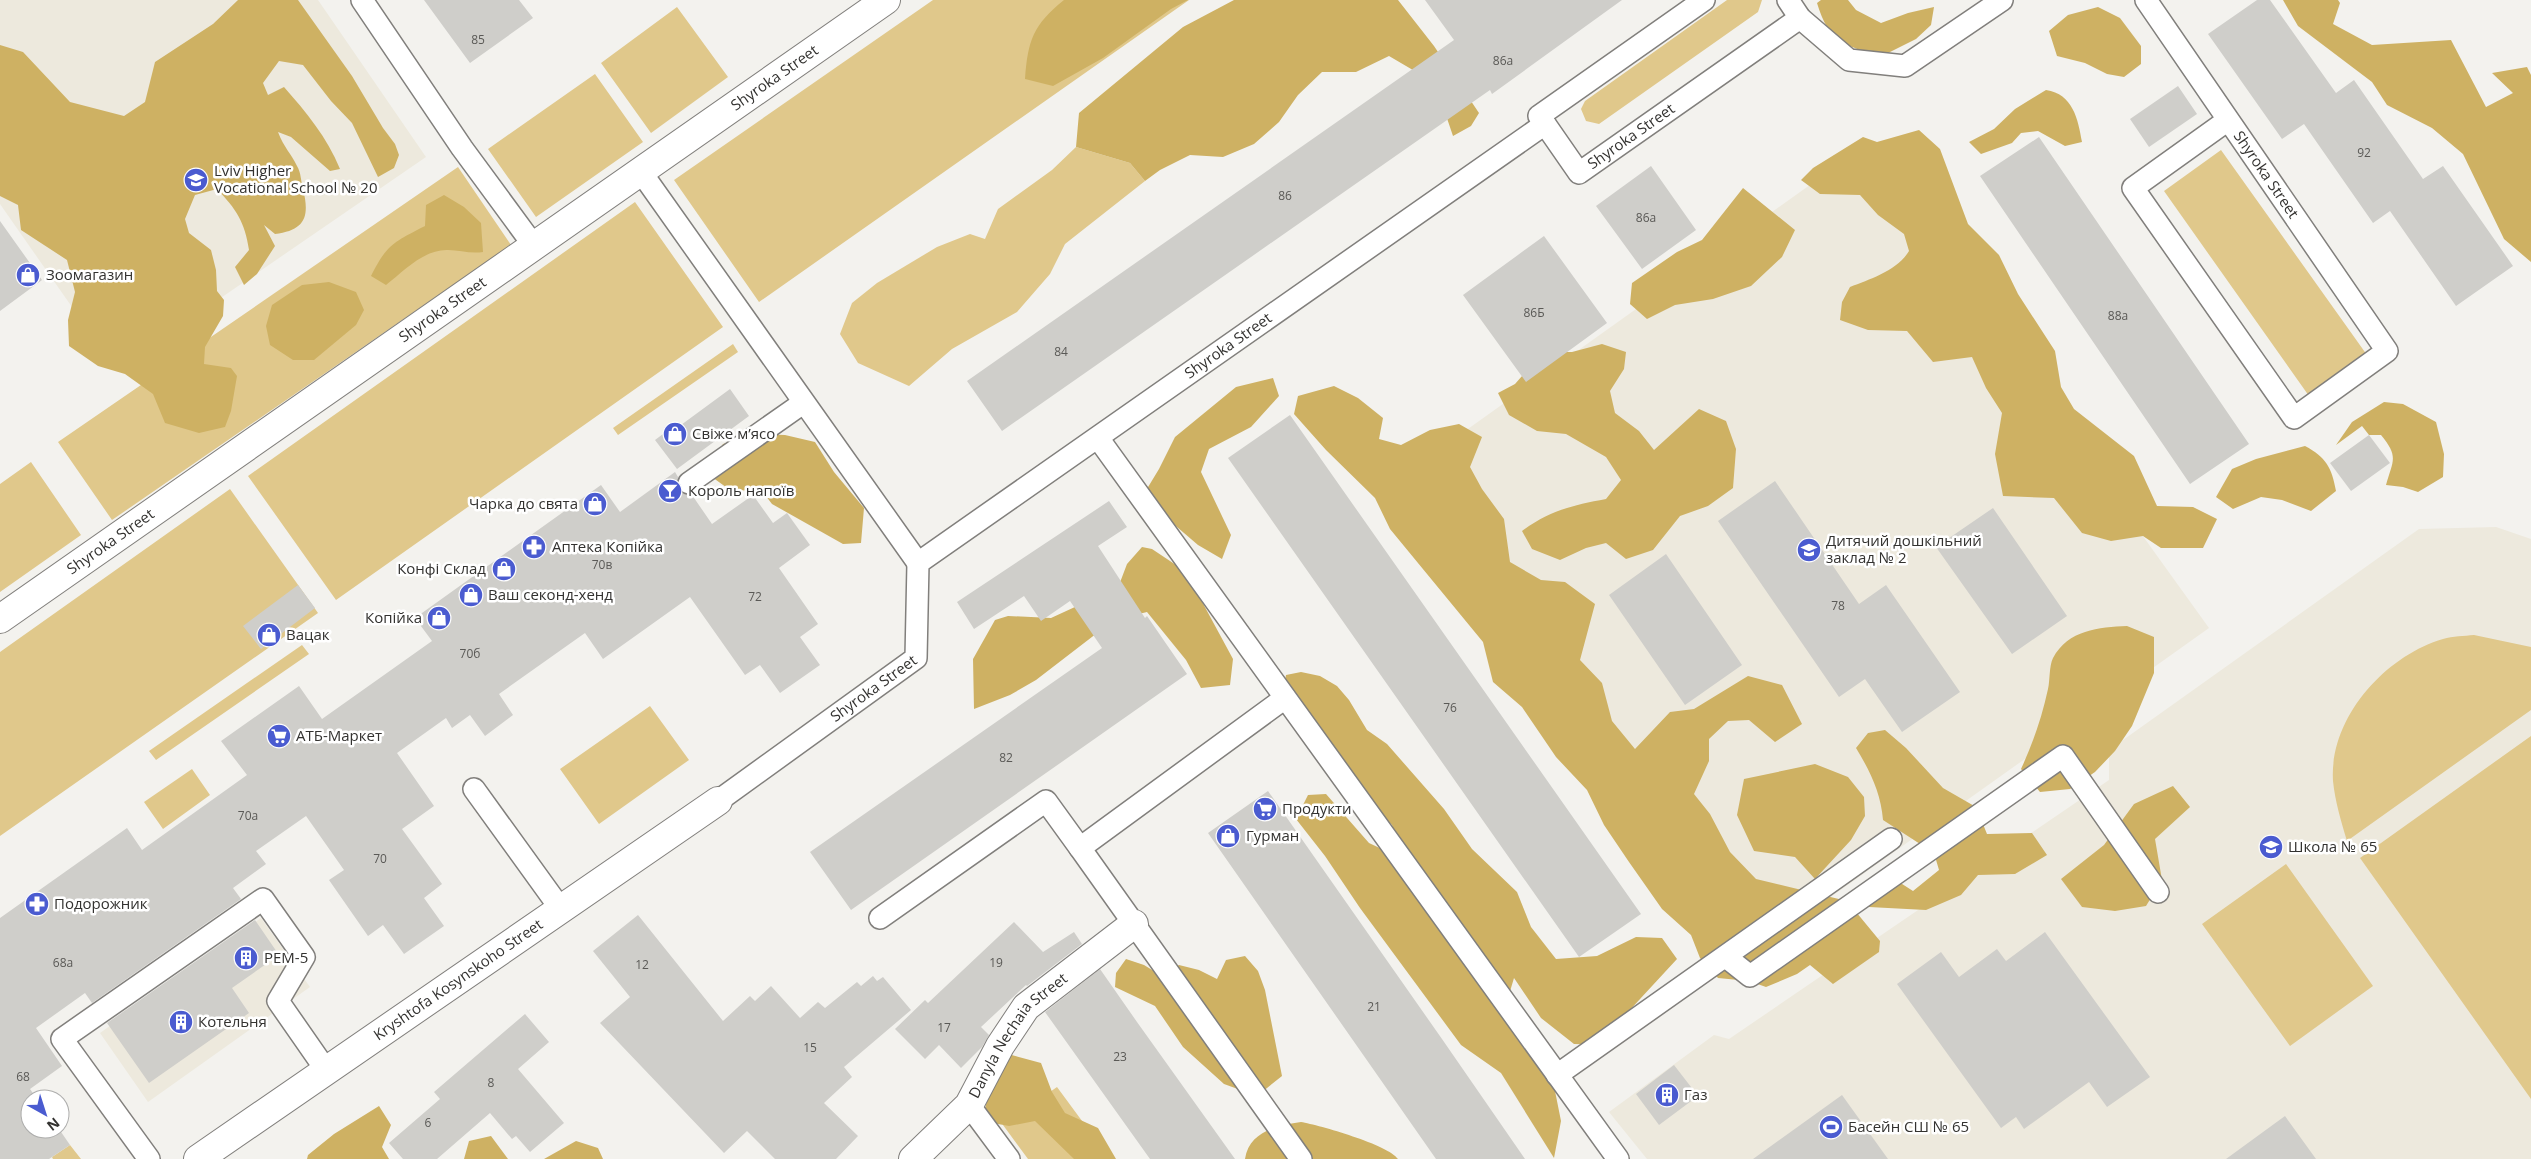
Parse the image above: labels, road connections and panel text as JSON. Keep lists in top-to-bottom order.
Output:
{
  "streets": {
    "street": ["Shyroka Street", "Kryshtofa Kosynskoho Street", "Danyla Nechaia Street"]
  },
  "crossings": [
    ["Shyroka Street", "Kryshtofa Kosynskoho Street"]
  ],
  "places": {
    "school or university": ["Lviv Higher Vocational School № 20", "Дитячий дошкільний заклад № 2", "Школа № 65"],
    "shop": [
      "Зоомагазин",
      "Свіже м’ясо",
      "Чарка до свята",
      "Конфі Склад",
      "Ваш секонд-хенд",
      "Копійка",
      "Вацак",
      "Гурман"
    ],
    "bar": ["Король напоїв"],
    "pharmacy": ["Аптека Копійка", "Подорожник"],
    "supermarket": ["АТБ-Маркет", "Продукти"],
    "building": ["РЕМ-5", "Котельня", "Газ"],
    "sports": ["Басейн СШ № 65"]
  },
  "house_numbers": [
    "85",
    "86а",
    "92",
    "86",
    "86а",
    "86Б",
    "88а",
    "84",
    "70в",
    "72",
    "78",
    "70б",
    "76",
    "82",
    "70а",
    "70",
    "68а",
    "19",
    "12",
    "21",
    "17",
    "15",
    "23",
    "68",
    "8",
    "6"
  ],
  "north": "bottom right"
}
